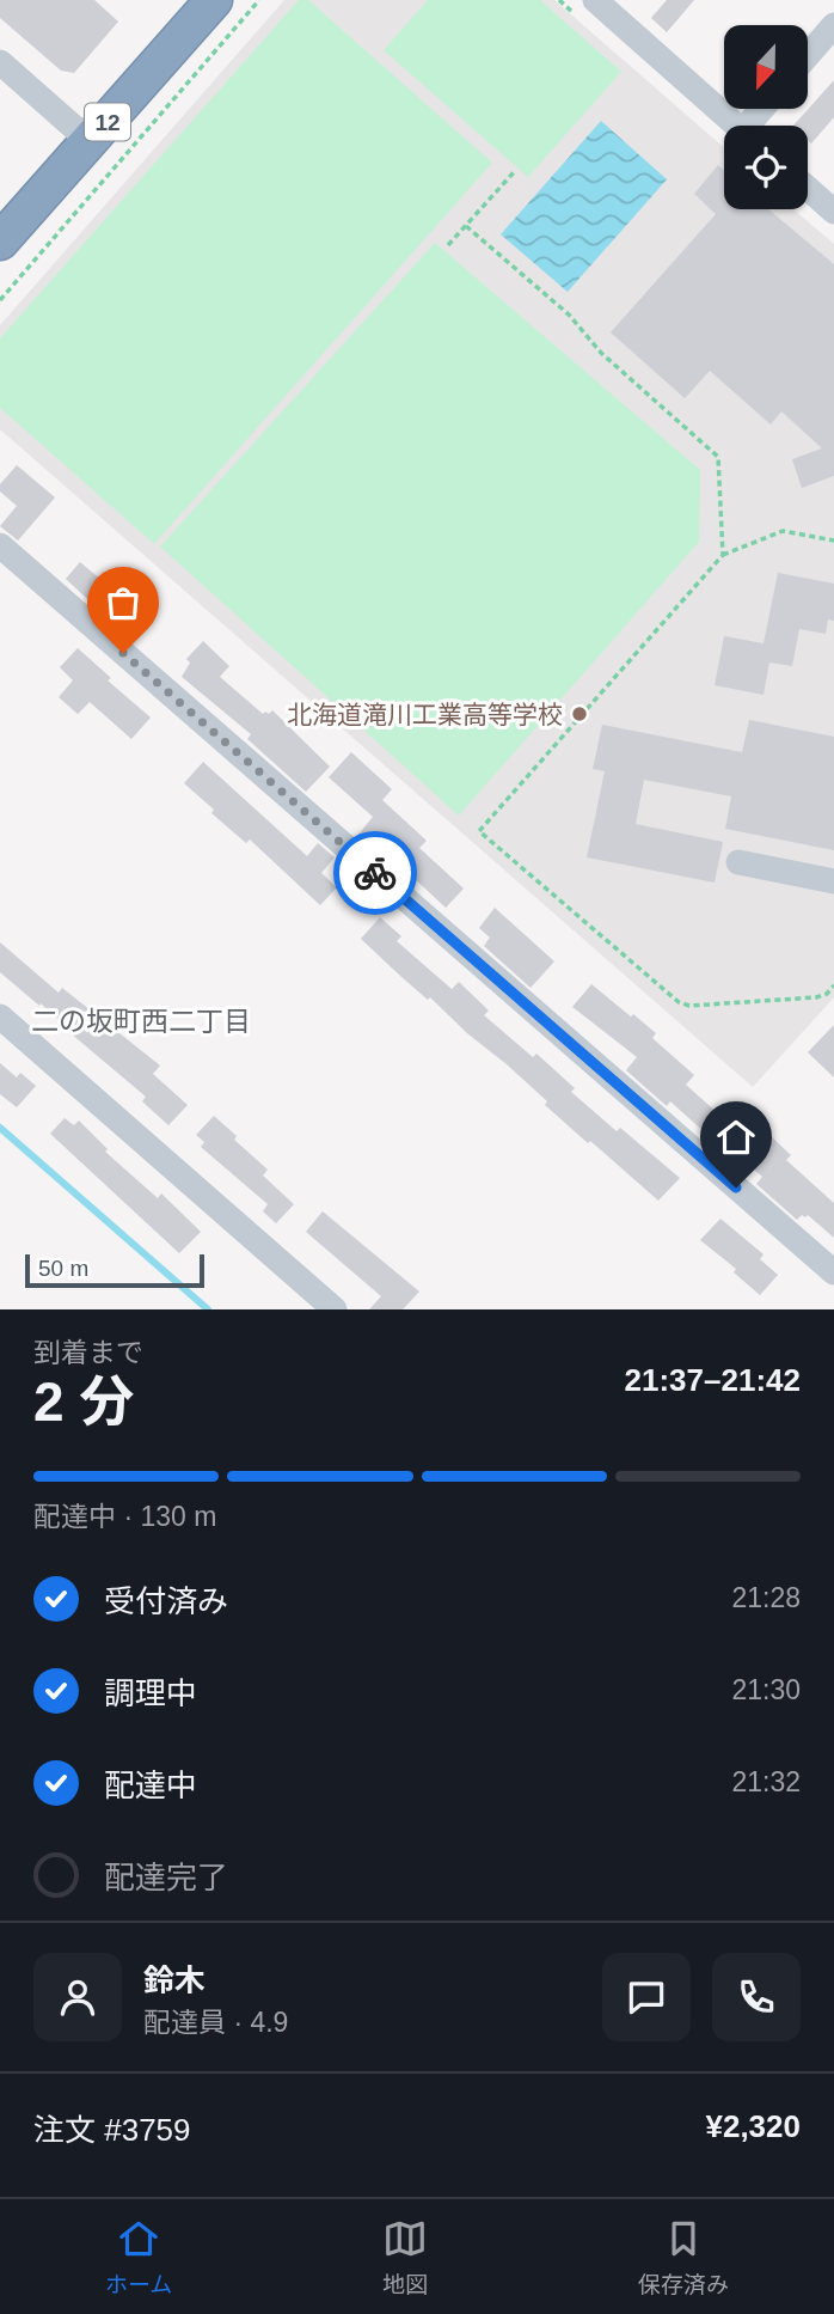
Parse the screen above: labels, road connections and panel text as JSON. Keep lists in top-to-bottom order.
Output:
{
  "streets": {
    "highway": ["12"]
  },
  "districts": ["二の坂町西二丁目"],
  "places": ["北海道滝川工業高等学校"],
  "scale_bar": "50 m",
  "north": "bottom",
  "page": {
    "scale": "50 m",
    "heading": ["2 分", "到着まで", "21:37–21:42"],
    "panel": [
      "鈴木",
      "配達員 · 4.9",
      "注文 #3759",
      "¥2,320"
    ],
    "bar": "配達中 · 130 m",
    "list": [
      ["受付済み", "21:28"],
      ["調理中", "21:30"],
      ["配達中", "21:32"],
      "配達完了"
    ],
    "tabs": ["ホーム", "地図", "保存済み"]
  }
}
